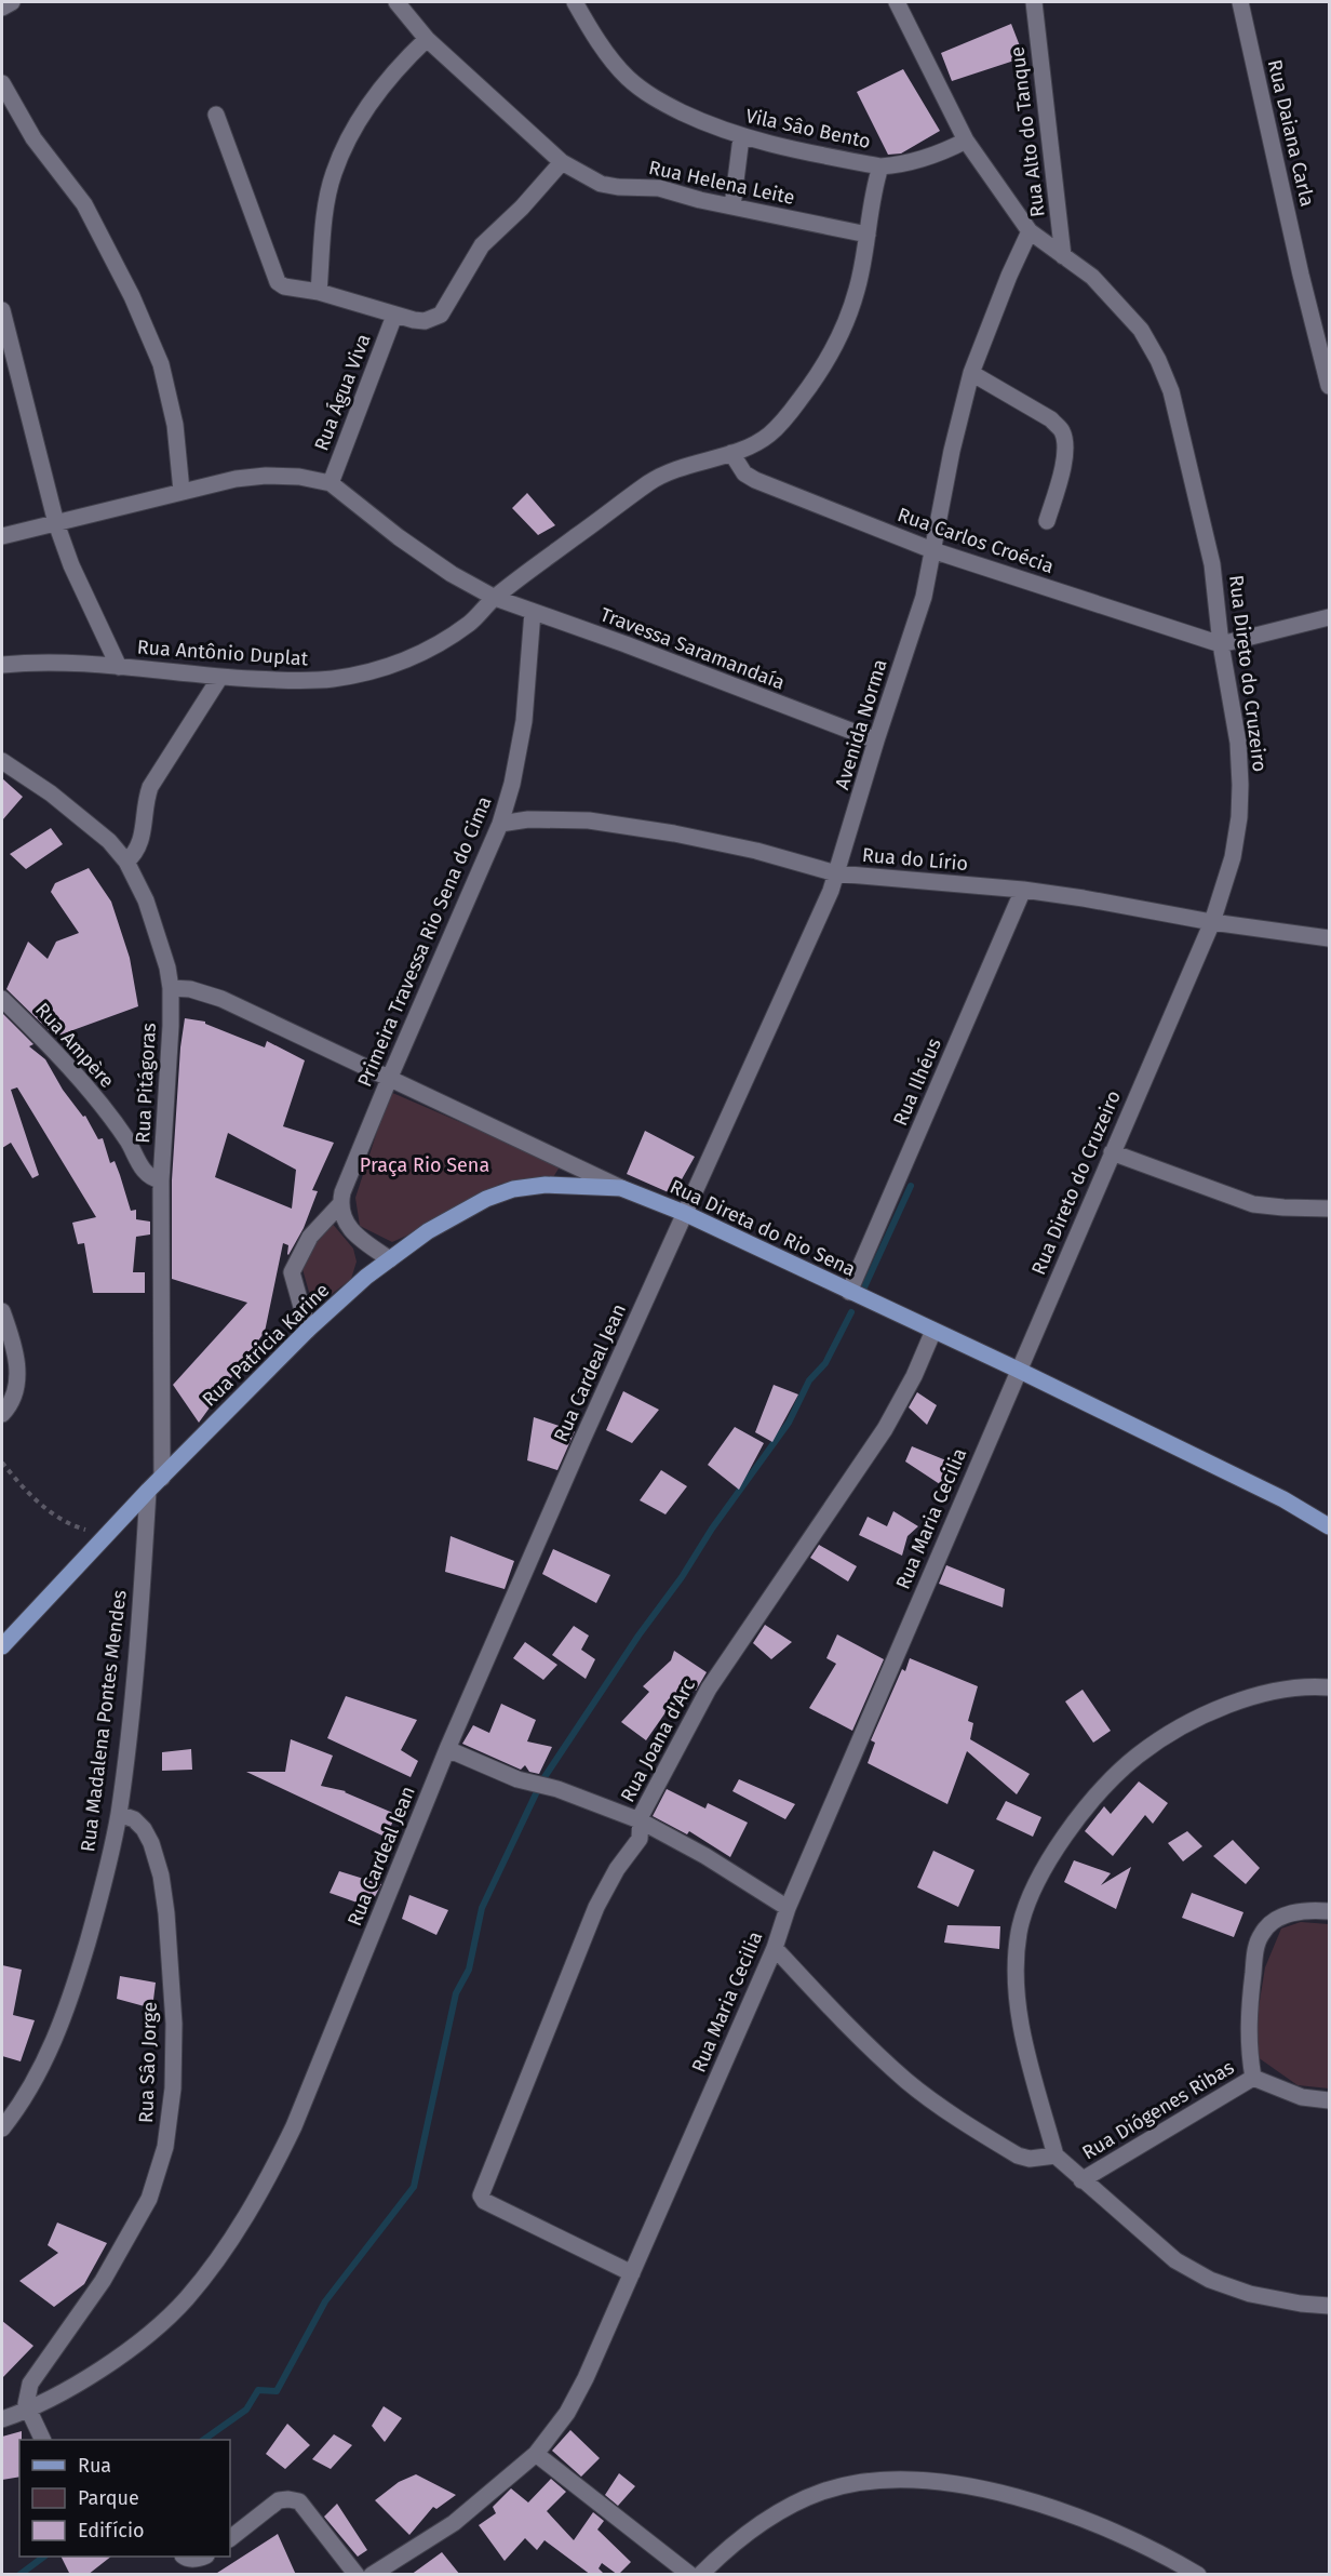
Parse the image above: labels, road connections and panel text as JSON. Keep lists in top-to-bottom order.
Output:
{
  "streets": {
    "main road": ["Rua Direta do Rio Sena", "Rua Patricia Karine"],
    "street": [
      "Vila Sâo Bento",
      "Rua Alto do Tanque",
      "Rua Daiana Carla",
      "Rua Helena Leite",
      "Rua Água Viva",
      "Rua Carlos Croécia",
      "Travessa Saramandaía",
      "Rua Antônio Duplat",
      "Rua Direto do Cruzeiro",
      "Avenida Norma",
      "Rua do Lírio",
      "Primeira Travessa Rio Sena do Cima",
      "Rua Ampère",
      "Rua Ilhéus",
      "Rua Pitágoras",
      "Rua Cardeal Jean",
      "Rua Maria Cecilia",
      "Rua Madalena Pontes Mendes",
      "Rua Joana d'Arc",
      "Rua Sâo Jorge",
      "Rua Diógenes Ribas"
    ]
  },
  "crossings": [
    ["Vila Sâo Bento", "Rua Antônio Duplat"],
    ["Vila Sâo Bento", "Rua Direto do Cruzeiro"],
    ["Rua Alto do Tanque", "Rua Direto do Cruzeiro"],
    ["Rua Helena Leite", "Rua Antônio Duplat"],
    ["Rua Água Viva", "Travessa Saramandaía"],
    ["Rua Carlos Croécia", "Rua Antônio Duplat"],
    ["Rua Carlos Croécia", "Rua Direto do Cruzeiro"],
    ["Rua Carlos Croécia", "Avenida Norma"],
    ["Travessa Saramandaía", "Rua Antônio Duplat"],
    ["Travessa Saramandaía", "Avenida Norma"],
    ["Travessa Saramandaía", "Primeira Travessa Rio Sena do Cima"],
    ["Rua Direto do Cruzeiro", "Avenida Norma"],
    ["Rua Direto do Cruzeiro", "Rua do Lírio"],
    ["Rua Direto do Cruzeiro", "Rua Direta do Rio Sena"],
    ["Rua Direto do Cruzeiro", "Rua Maria Cecilia"],
    ["Avenida Norma", "Rua do Lírio"],
    ["Avenida Norma", "Rua Direta do Rio Sena"],
    ["Avenida Norma", "Rua Cardeal Jean"],
    ["Rua do Lírio", "Primeira Travessa Rio Sena do Cima"],
    ["Rua do Lírio", "Rua Ilhéus"],
    ["Primeira Travessa Rio Sena do Cima", "Rua Direta do Rio Sena"],
    ["Rua Ampère", "Rua Pitágoras"],
    ["Rua Ilhéus", "Rua Direta do Rio Sena"],
    ["Rua Pitágoras", "Rua Direta do Rio Sena"],
    ["Rua Pitágoras", "Rua Patricia Karine"],
    ["Rua Direta do Rio Sena", "Rua Patricia Karine"],
    ["Rua Direta do Rio Sena", "Rua Cardeal Jean"],
    ["Rua Direta do Rio Sena", "Rua Maria Cecilia"],
    ["Rua Direta do Rio Sena", "Rua Joana d'Arc"],
    ["Rua Patricia Karine", "Rua Madalena Pontes Mendes"],
    ["Rua Cardeal Jean", "Rua Sâo Jorge"],
    ["Rua Maria Cecilia", "Rua Joana d'Arc"],
    ["Rua Madalena Pontes Mendes", "Rua Sâo Jorge"]
  ],
  "parks": ["Praça Rio Sena"],
  "legend": ["Rua", "Parque", "Edifício"]
}
